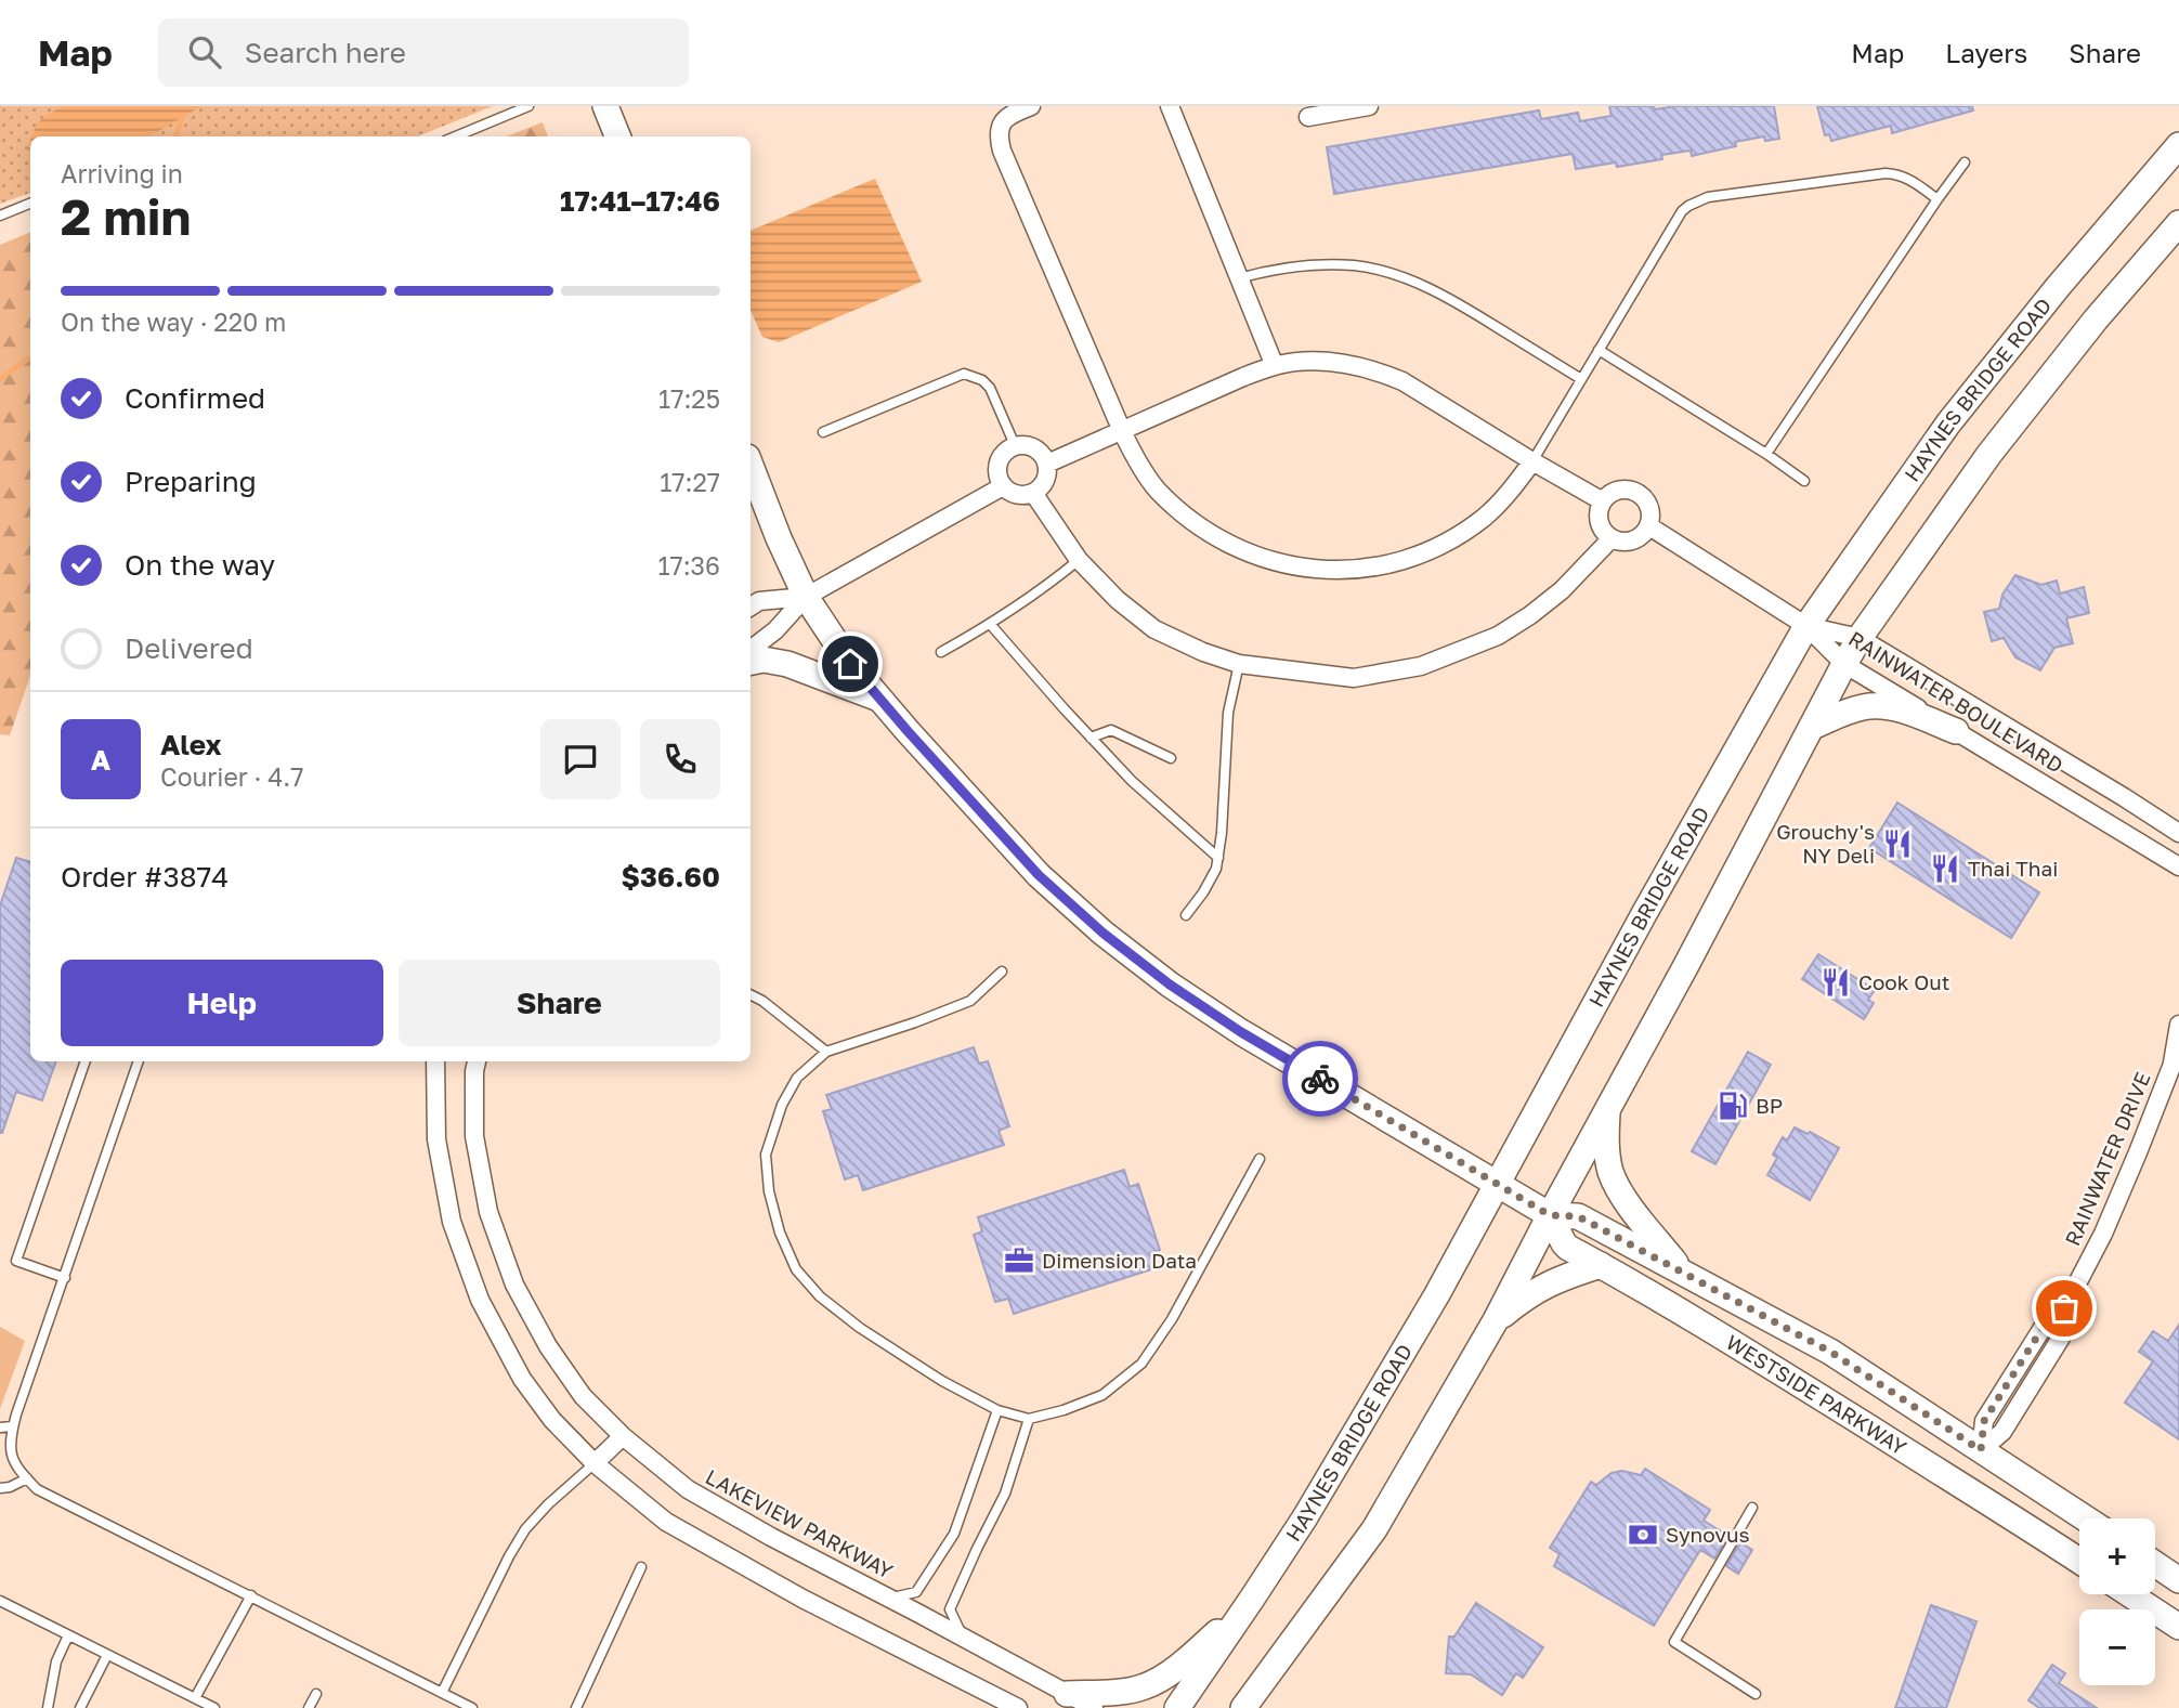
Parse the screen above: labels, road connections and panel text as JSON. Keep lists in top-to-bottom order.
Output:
{
  "streets": {
    "main road": ["HAYNES BRIDGE ROAD", "WESTSIDE PARKWAY"],
    "street": ["RAINWATER BOULEVARD", "RAINWATER DRIVE", "LAKEVIEW PARKWAY"]
  },
  "crossings": [
    ["HAYNES BRIDGE ROAD", "RAINWATER BOULEVARD"],
    ["HAYNES BRIDGE ROAD", "WESTSIDE PARKWAY"],
    ["RAINWATER DRIVE", "WESTSIDE PARKWAY"]
  ],
  "places": {
    "restaurant": ["Grouchy's NY Deli", "Thai Thai", "Cook Out"],
    "fuel station": ["BP"],
    "office": ["Dimension Data"],
    "bank": ["Synovus"]
  },
  "page": {
    "header": "Map",
    "search": "Search here",
    "nav": ["Map", "Layers", "Share"],
    "heading": ["2 min", "Arriving in", "17:41–17:46"],
    "panel": [
      "Alex",
      "Courier · 4.7",
      "Order #3874",
      "$36.60"
    ],
    "bar": "On the way · 220 m",
    "list": [
      ["Confirmed", "17:25"],
      ["Preparing", "17:27"],
      ["On the way", "17:36"],
      "Delivered"
    ],
    "round": "A",
    "buttons": ["Help", "Share"],
    "map_buttons": ["+", "−"]
  }
}
